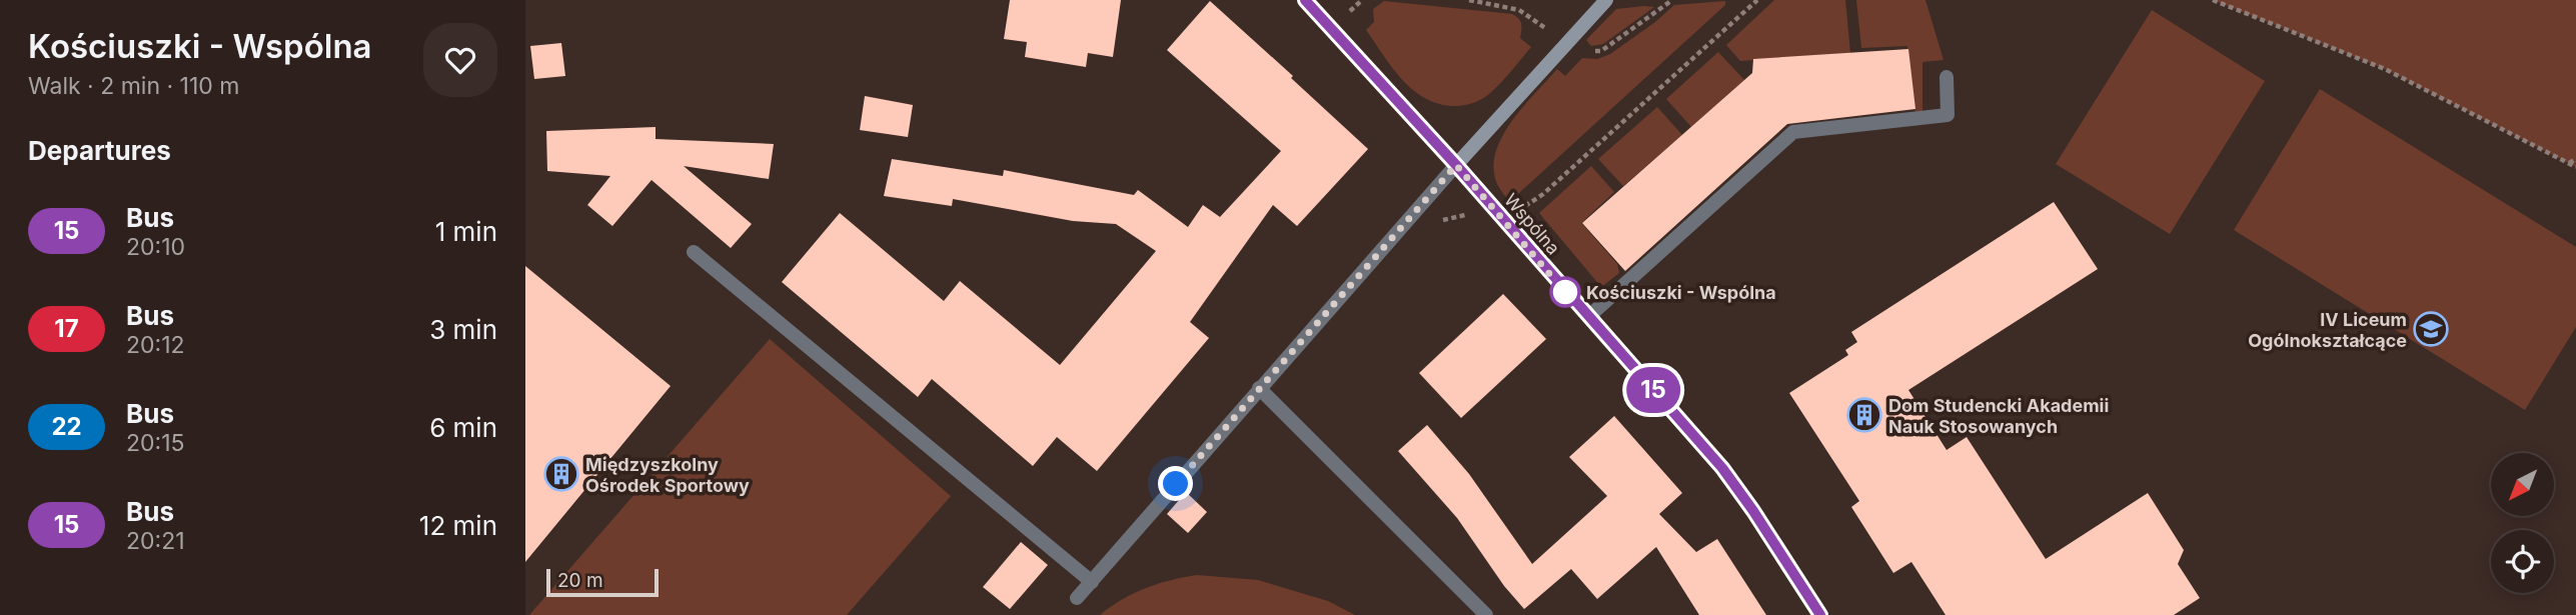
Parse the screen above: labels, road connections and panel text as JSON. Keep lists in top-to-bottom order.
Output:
{
  "streets": {
    "street": ["Wspólna"]
  },
  "places": {
    "other": ["Kościuszki - Wspólna"],
    "school or university": ["IV Liceum Ogólnokształcące"],
    "building": ["Dom Studencki Akademii Nauk Stosowanych", "Międzyszkolny Ośrodek Sportowy"]
  },
  "lines": ["bus line 15"],
  "scale_bar": "20 m",
  "north": "bottom left",
  "page": {
    "heading": [
      ["Kościuszki - Wspólna", "Walk · 2 min · 110 m"],
      "Departures"
    ],
    "on_map": "15",
    "list": [
      {
        "mark": "15",
        "name": "Bus",
        "note": "20:10",
        "value": "1 min"
      },
      {
        "mark": "17",
        "name": "Bus",
        "note": "20:12",
        "value": "3 min"
      },
      {
        "mark": "22",
        "name": "Bus",
        "note": "20:15",
        "value": "6 min"
      },
      {
        "mark": "15",
        "name": "Bus",
        "note": "20:21",
        "value": "12 min"
      }
    ],
    "scale": "20 m"
  }
}
